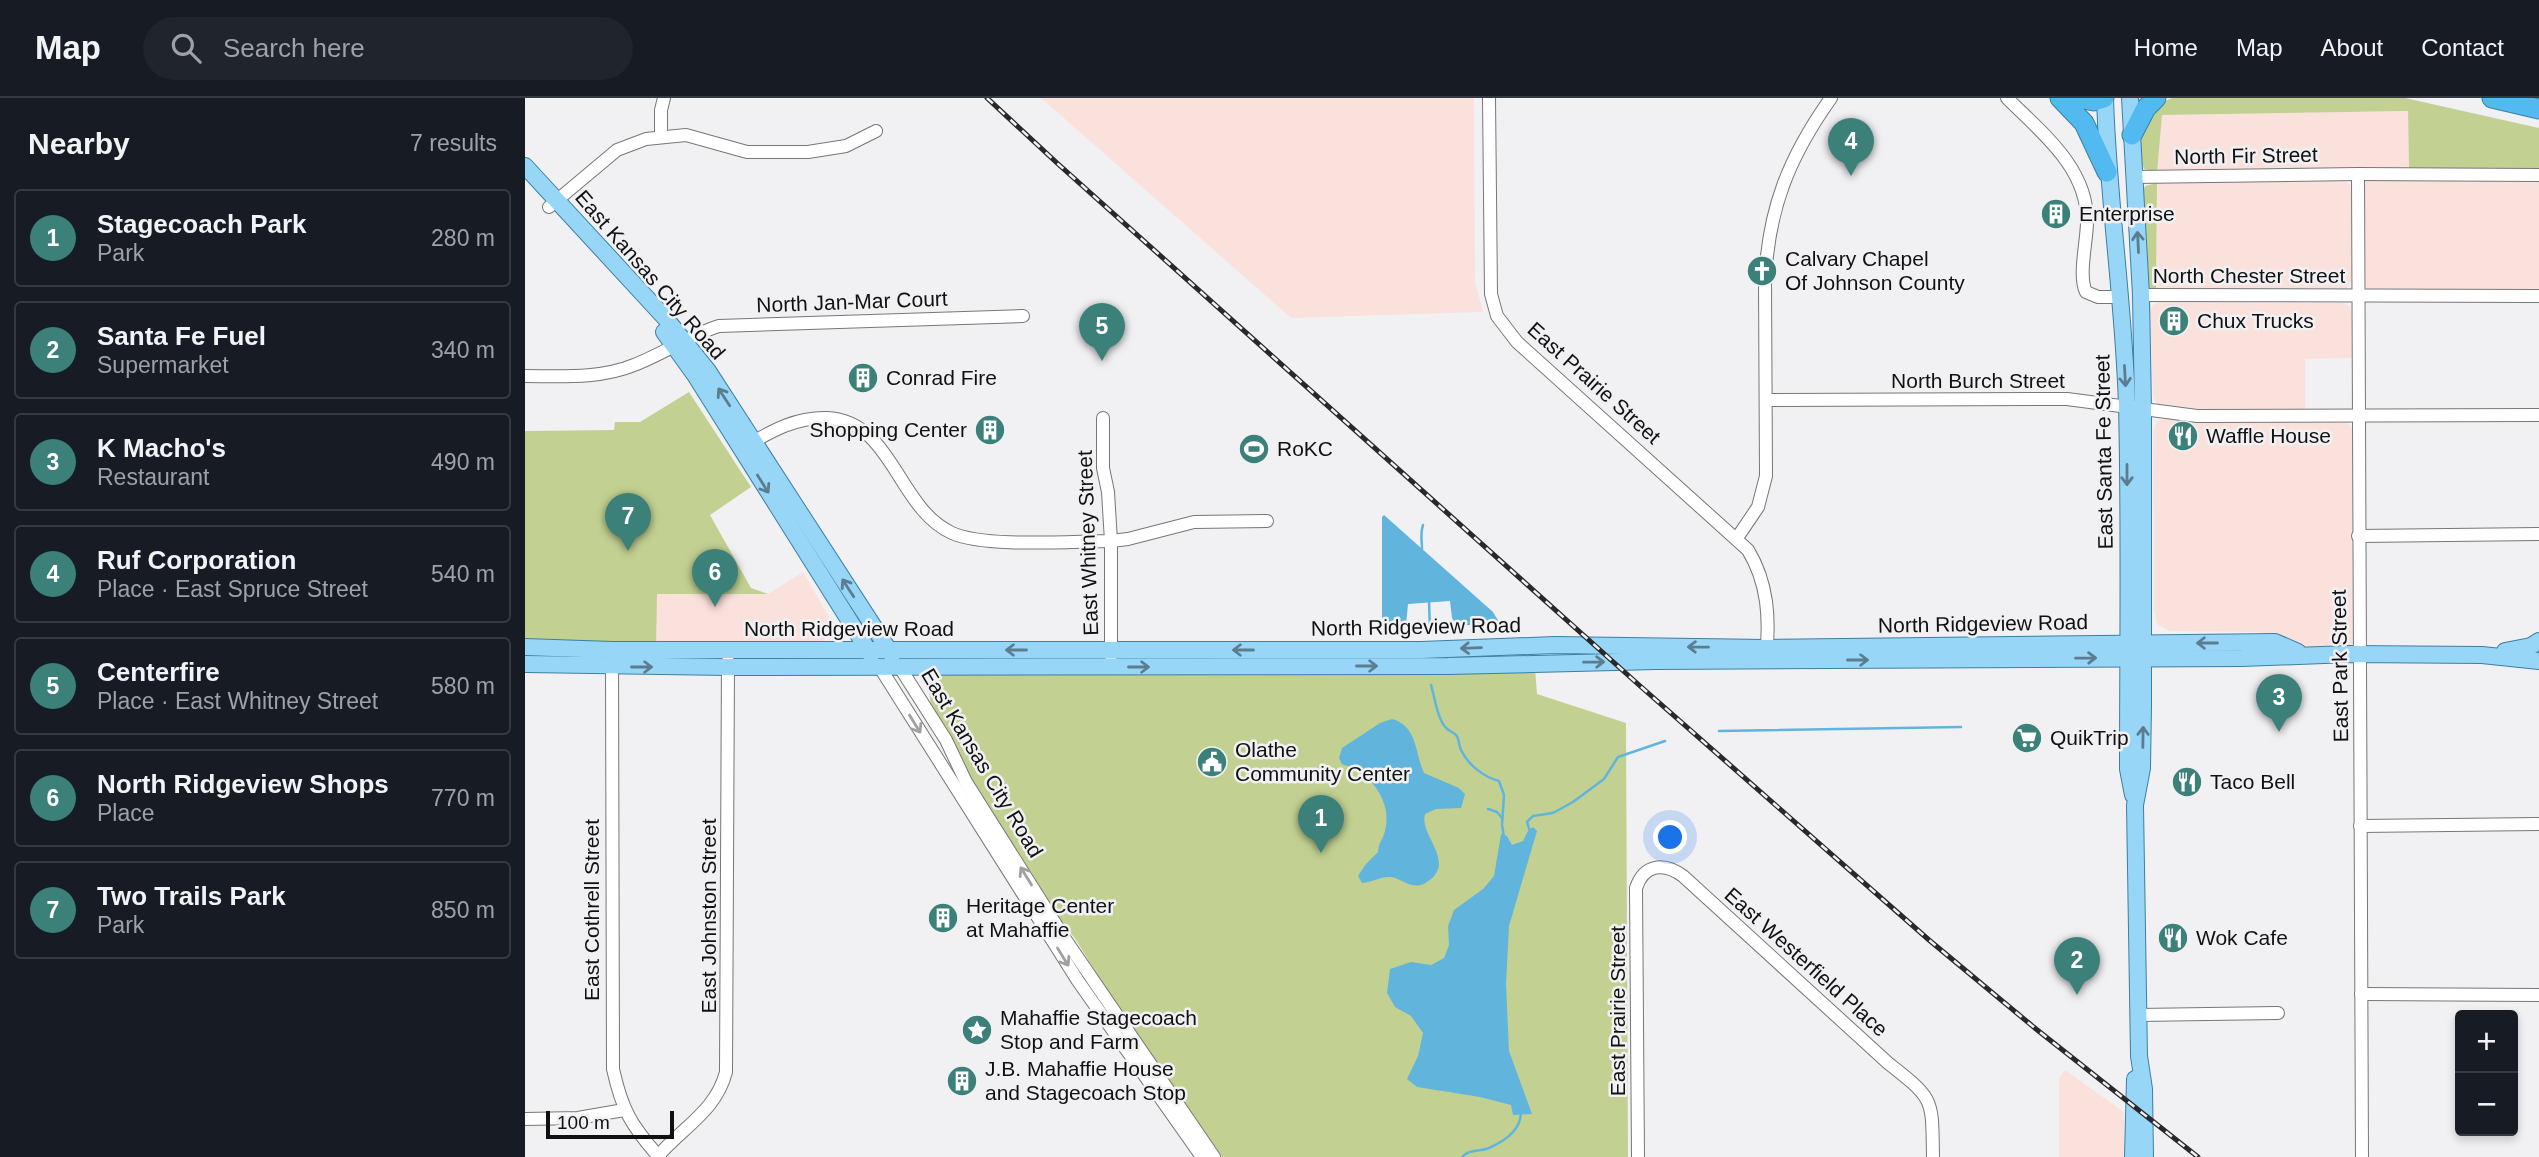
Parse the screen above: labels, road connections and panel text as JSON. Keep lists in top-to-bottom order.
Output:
{
  "streets": {
    "main road": ["East Kansas City Road", "East Santa Fe Street", "North Ridgeview Road"],
    "street": [
      "North Fir Street",
      "North Chester Street",
      "North Jan-Mar Court",
      "North Burch Street",
      "East Prairie Street",
      "East Whitney Street",
      "East Park Street",
      "East Cothrell Street",
      "East Johnston Street",
      "East Westerfield Place"
    ]
  },
  "crossings": [
    ["North Fir Street", "East Santa Fe Street"],
    ["North Fir Street", "East Park Street"],
    ["East Kansas City Road", "North Jan-Mar Court"],
    ["East Kansas City Road", "North Ridgeview Road"],
    ["North Chester Street", "East Santa Fe Street"],
    ["North Chester Street", "East Park Street"],
    ["North Burch Street", "East Santa Fe Street"],
    ["North Burch Street", "East Park Street"],
    ["East Prairie Street", "North Ridgeview Road"],
    ["East Prairie Street", "East Westerfield Place"],
    ["East Santa Fe Street", "North Ridgeview Road"],
    ["East Whitney Street", "North Ridgeview Road"],
    ["North Ridgeview Road", "East Park Street"],
    ["North Ridgeview Road", "East Cothrell Street"],
    ["North Ridgeview Road", "East Johnston Street"],
    ["East Cothrell Street", "East Johnston Street"]
  ],
  "places": {
    "building": [
      "Enterprise",
      "Chux Trucks",
      "Conrad Fire",
      "Shopping Center",
      "Heritage Center at Mahaffie",
      "J.B. Mahaffie House and Stagecoach Stop"
    ],
    "church": ["Calvary Chapel Of Johnson County"],
    "restaurant": ["Waffle House", "Taco Bell", "Wok Cafe"],
    "sports": ["RoKC"],
    "supermarket": ["QuikTrip"],
    "public building": ["Olathe Community Center"],
    "place": ["Mahaffie Stagecoach Stop and Farm"]
  },
  "scale_bar": "100 m",
  "page": {
    "header": "Map",
    "search": "Search here",
    "nav": [
      "Home",
      "Map",
      "About",
      "Contact"
    ],
    "heading": ["Nearby", "7 results"],
    "pins": [
      "4",
      "5",
      "7",
      "6",
      "3",
      "1",
      "2"
    ],
    "list": [
      {
        "mark": "1",
        "name": "Stagecoach Park",
        "note": "Park",
        "value": "280 m"
      },
      {
        "mark": "2",
        "name": "Santa Fe Fuel",
        "note": "Supermarket",
        "value": "340 m"
      },
      {
        "mark": "3",
        "name": "K Macho's",
        "note": "Restaurant",
        "value": "490 m"
      },
      {
        "mark": "4",
        "name": "Ruf Corporation",
        "note": "Place · East Spruce Street",
        "value": "540 m"
      },
      {
        "mark": "5",
        "name": "Centerfire",
        "note": "Place · East Whitney Street",
        "value": "580 m"
      },
      {
        "mark": "6",
        "name": "North Ridgeview Shops",
        "note": "Place",
        "value": "770 m"
      },
      {
        "mark": "7",
        "name": "Two Trails Park",
        "note": "Park",
        "value": "850 m"
      }
    ],
    "map_buttons": ["+", "−"],
    "scale": "100 m"
  }
}
